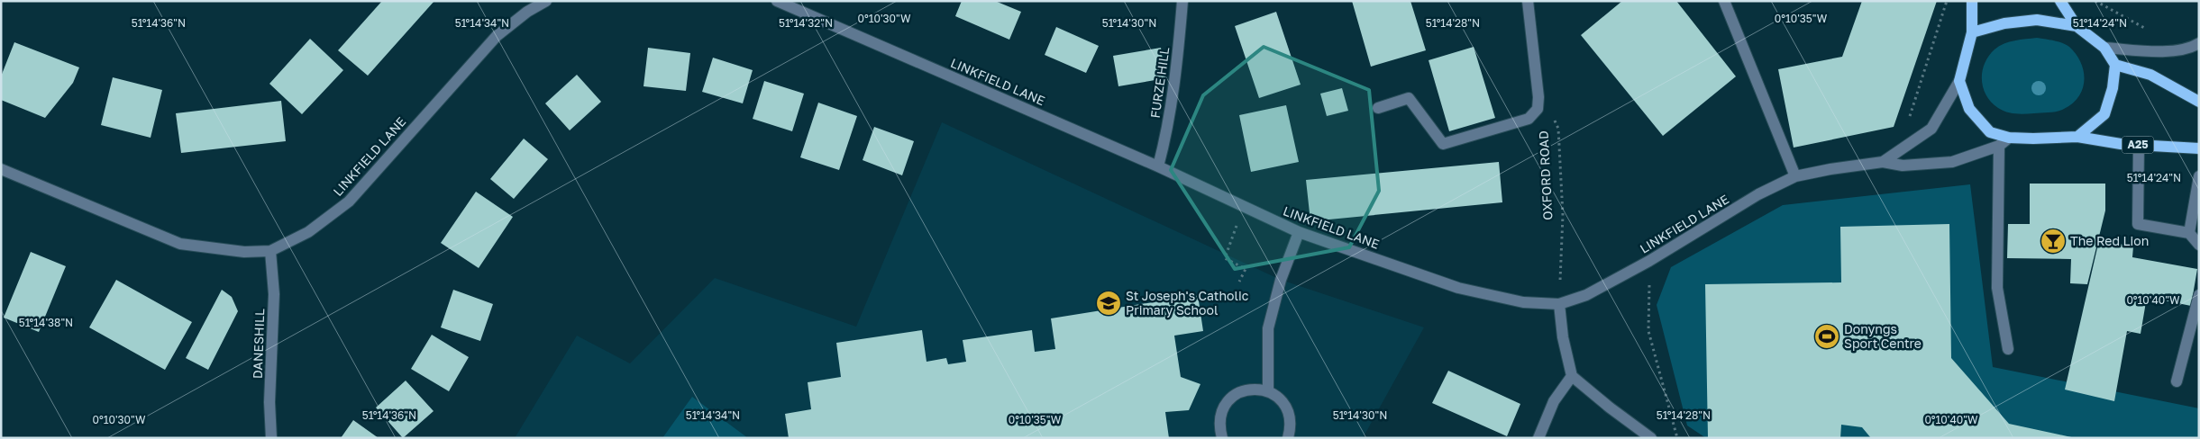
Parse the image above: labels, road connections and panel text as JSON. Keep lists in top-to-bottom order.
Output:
{
  "streets": {
    "main road": ["A25"],
    "street": ["LINKFIELD LANE", "FURZE HILL", "DANESHILL"],
    "path": ["OXFORD ROAD"]
  },
  "crossings": [
    ["LINKFIELD LANE", "FURZE HILL"],
    ["LINKFIELD LANE", "A25"],
    ["LINKFIELD LANE", "OXFORD ROAD"],
    ["LINKFIELD LANE", "DANESHILL"]
  ],
  "places": {
    "bar": ["The Red Lion"],
    "school or university": ["St Joseph's Catholic Primary School"],
    "sports": ["Donyngs Sport Centre"]
  },
  "coordinates": [
    "0°10'30\"W",
    "0°10'35\"W",
    "51°14'36\"N",
    "51°14'32\"N",
    "51°14'30\"N",
    "51°14'28\"N",
    "51°14'34\"N",
    "51°14'24\"N",
    "0°10'40\"W",
    "51°14'38\"N"
  ]
}
